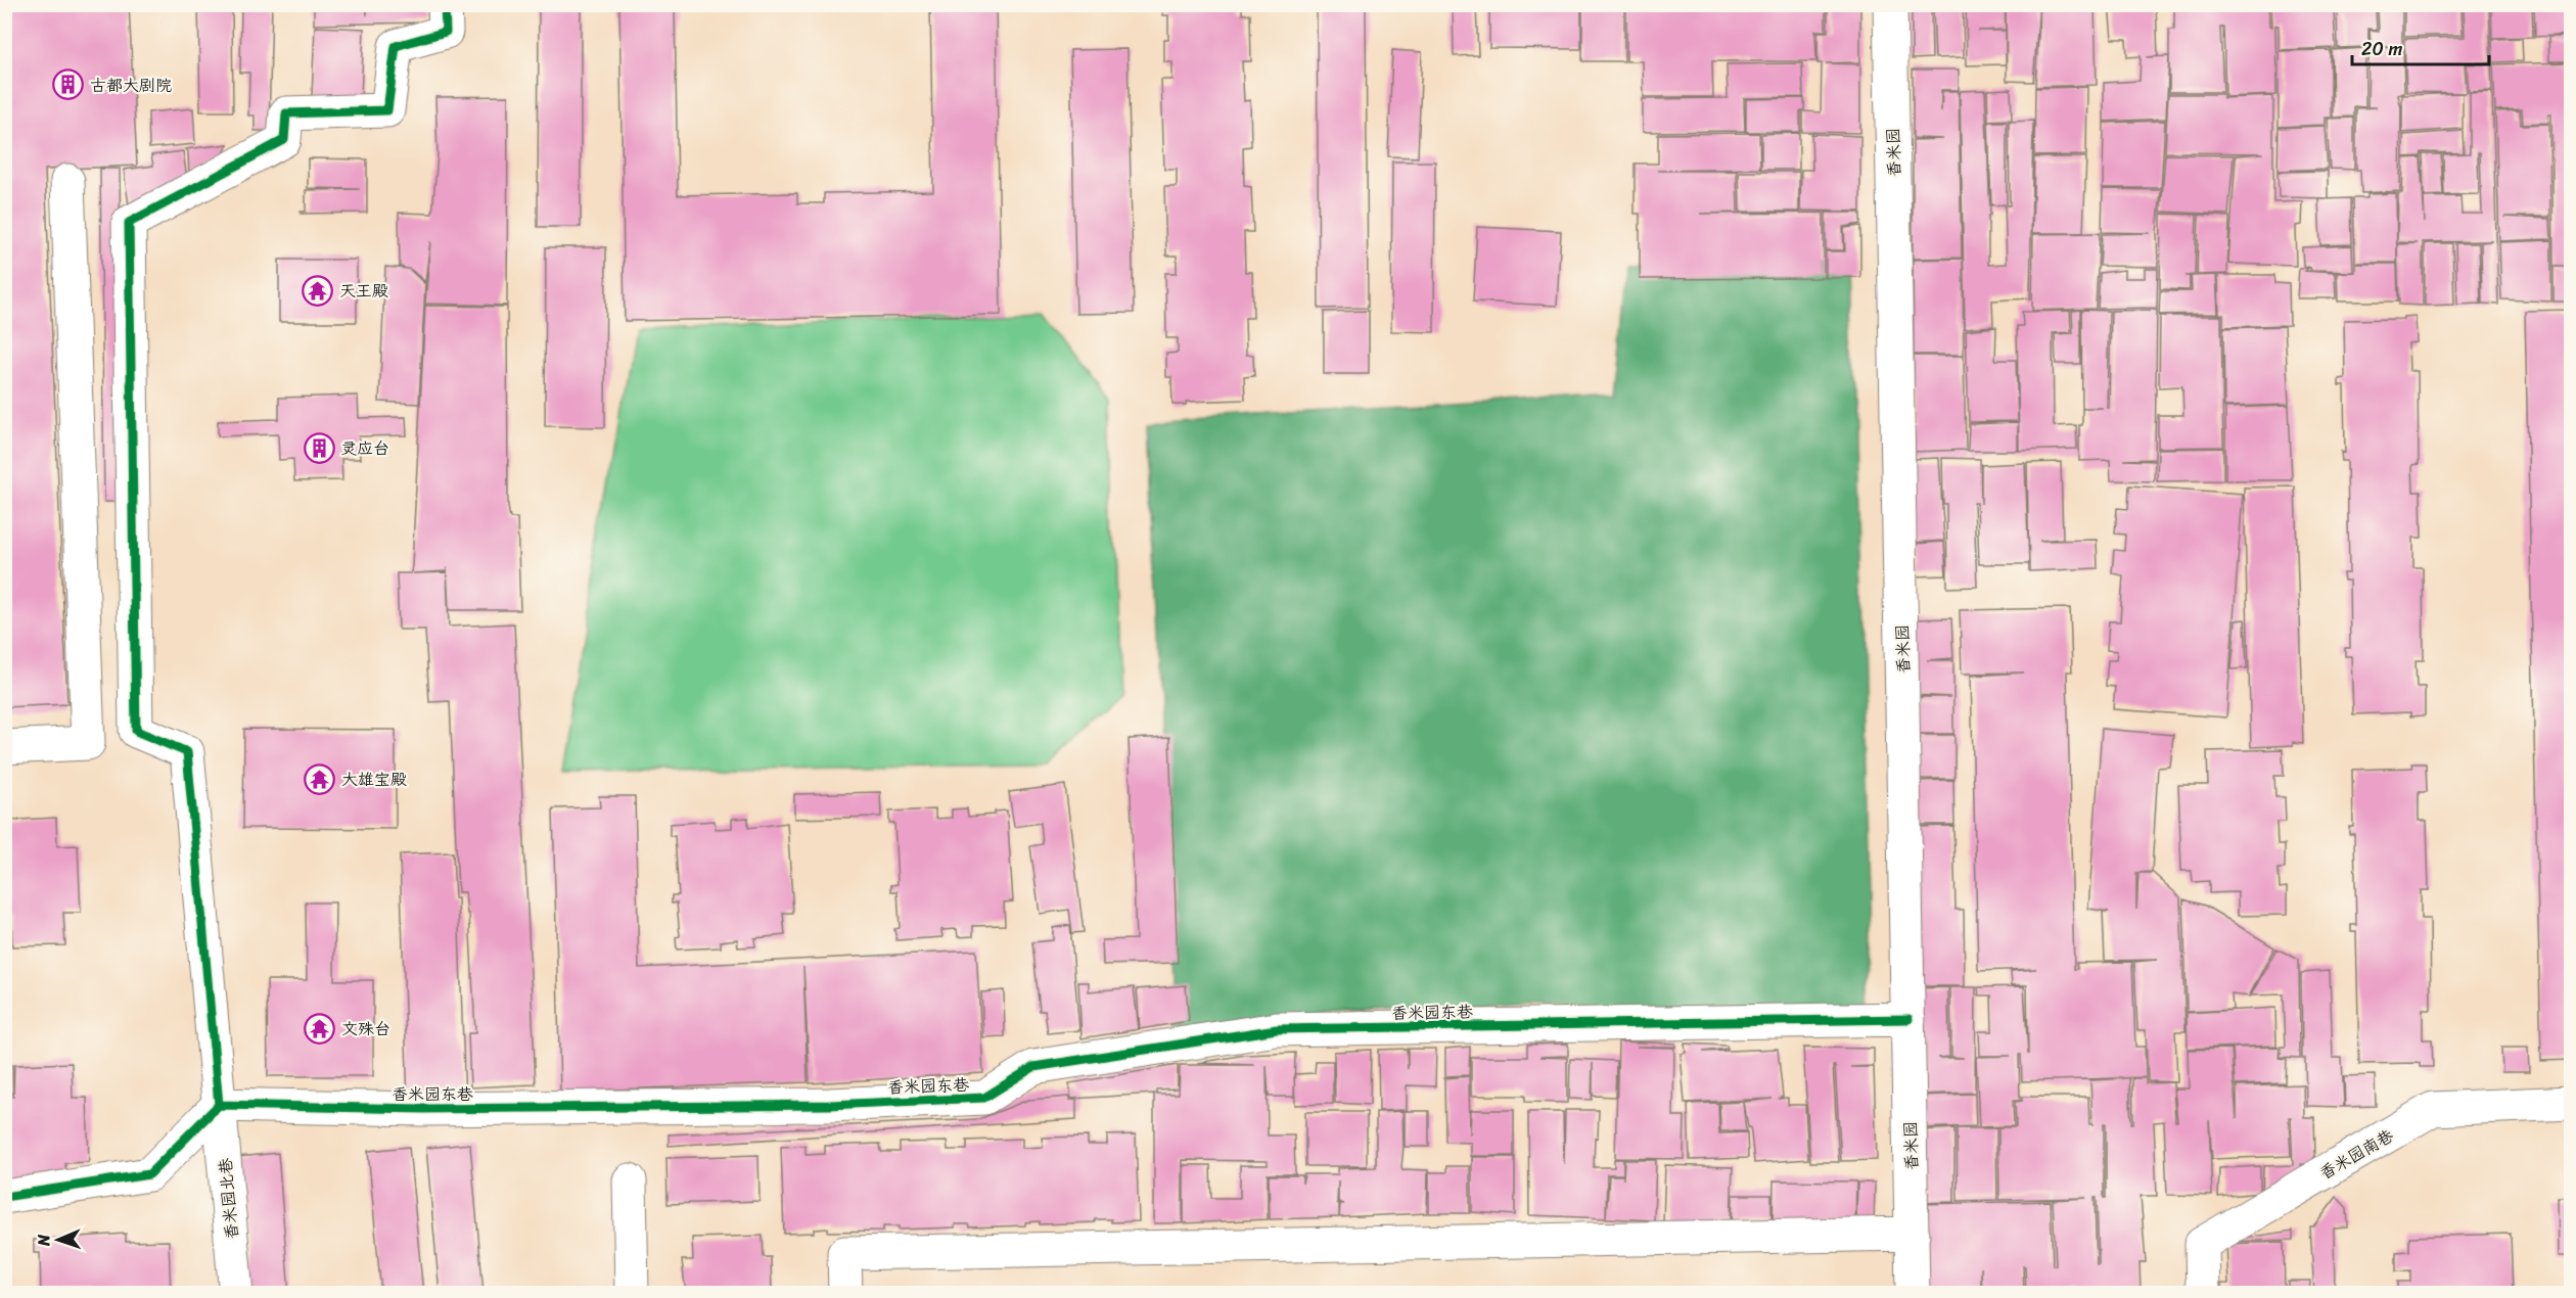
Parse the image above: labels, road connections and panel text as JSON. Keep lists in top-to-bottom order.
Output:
{
  "streets": {
    "street": [
      "香米园",
      "香米园东巷",
      "香米园南巷",
      "香米园北巷"
    ]
  },
  "crossings": [
    ["香米园", "香米园东巷"],
    ["香米园东巷", "香米园北巷"]
  ],
  "places": {
    "building": ["古都大剧院", "灵应台"],
    "temple": ["天王殿", "大雄宝殿", "文殊台"]
  },
  "scale_bar": "20 m",
  "north": "left"
}
